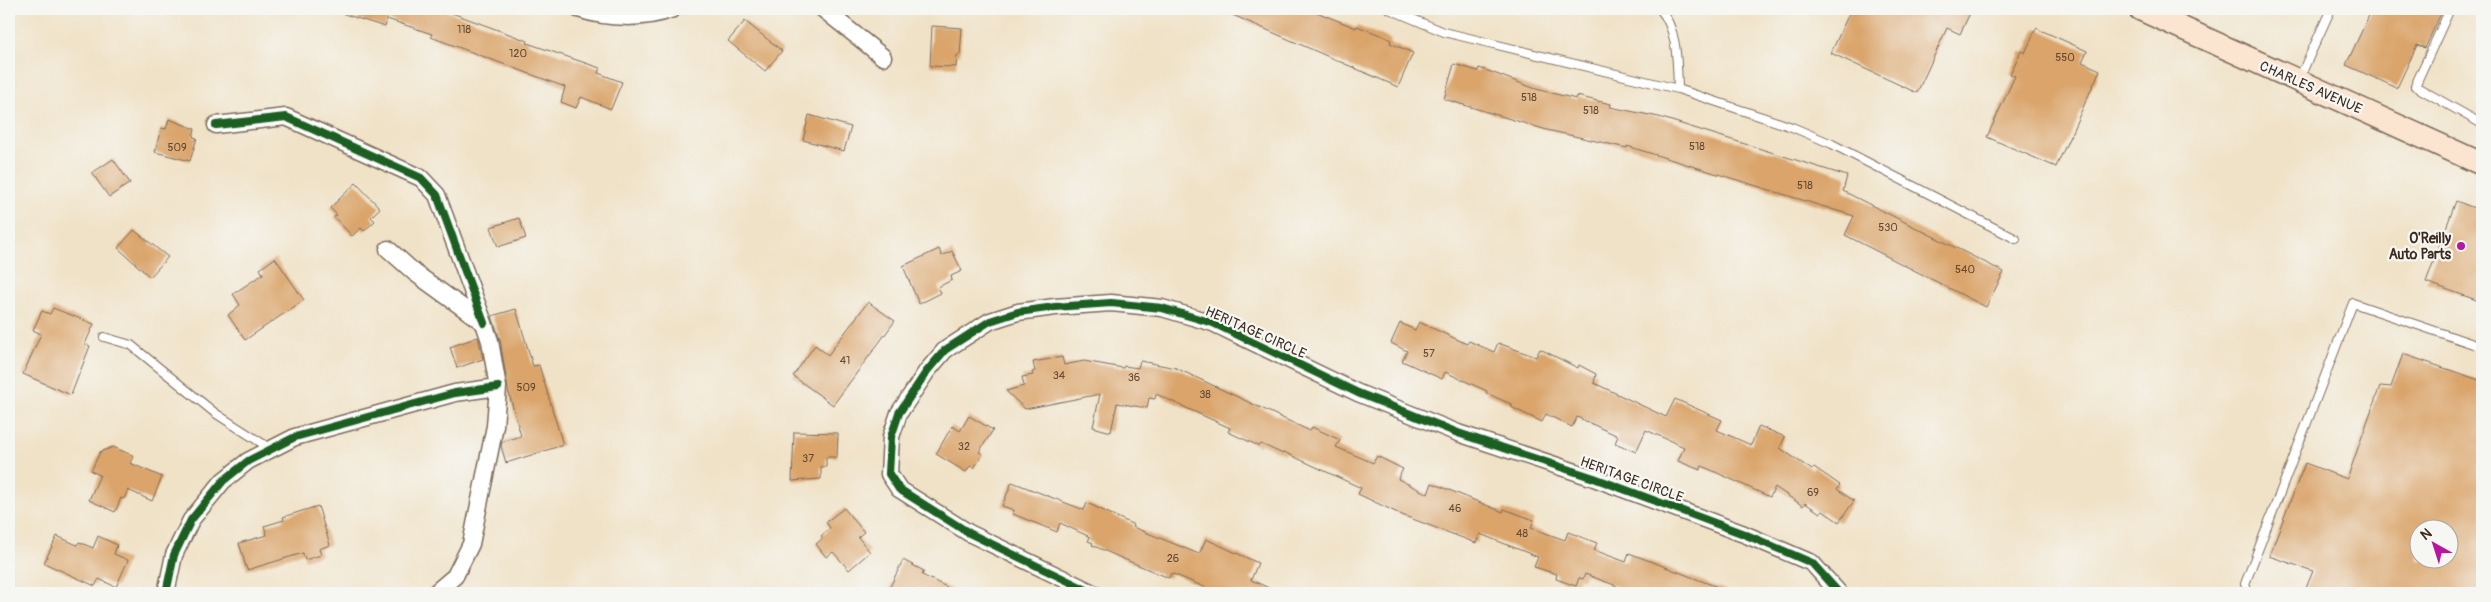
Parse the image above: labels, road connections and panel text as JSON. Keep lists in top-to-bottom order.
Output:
{
  "streets": {
    "street": ["CHARLES AVENUE", "HERITAGE CIRCLE"]
  },
  "places": ["O'Reilly Auto Parts"],
  "house_numbers": [
    "118",
    "120",
    "550",
    "518",
    "518",
    "518",
    "509",
    "518",
    "530",
    "540",
    "57",
    "41",
    "34",
    "36",
    "509",
    "38",
    "32",
    "37",
    "69",
    "46",
    "48",
    "26"
  ],
  "north": "top left"
}
